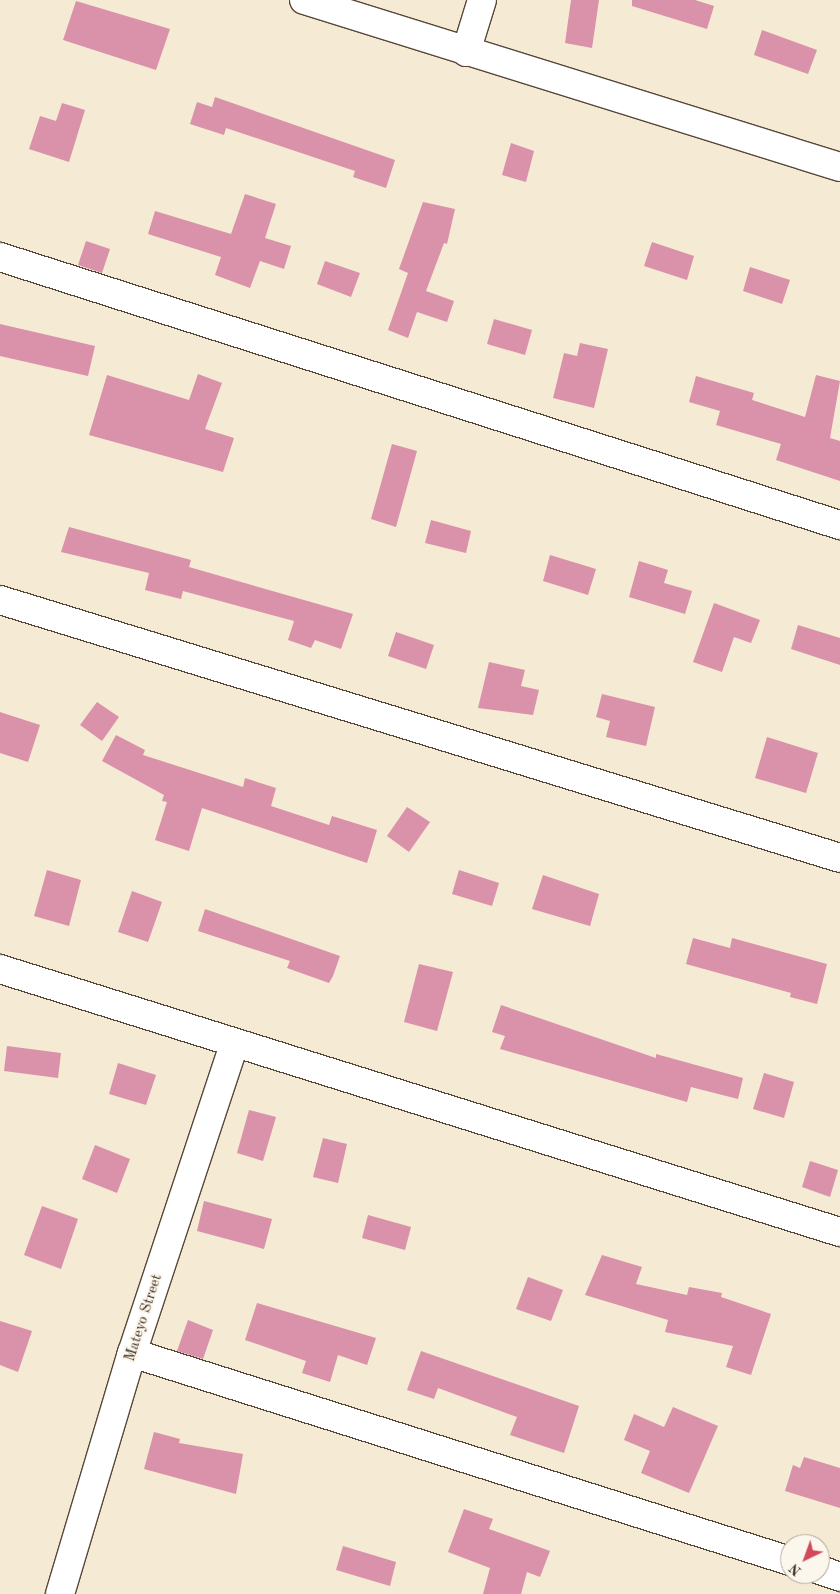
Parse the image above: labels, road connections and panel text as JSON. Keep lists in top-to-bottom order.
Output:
{
  "streets": {
    "street": ["Mateyo Street"]
  },
  "north": "bottom left"
}
